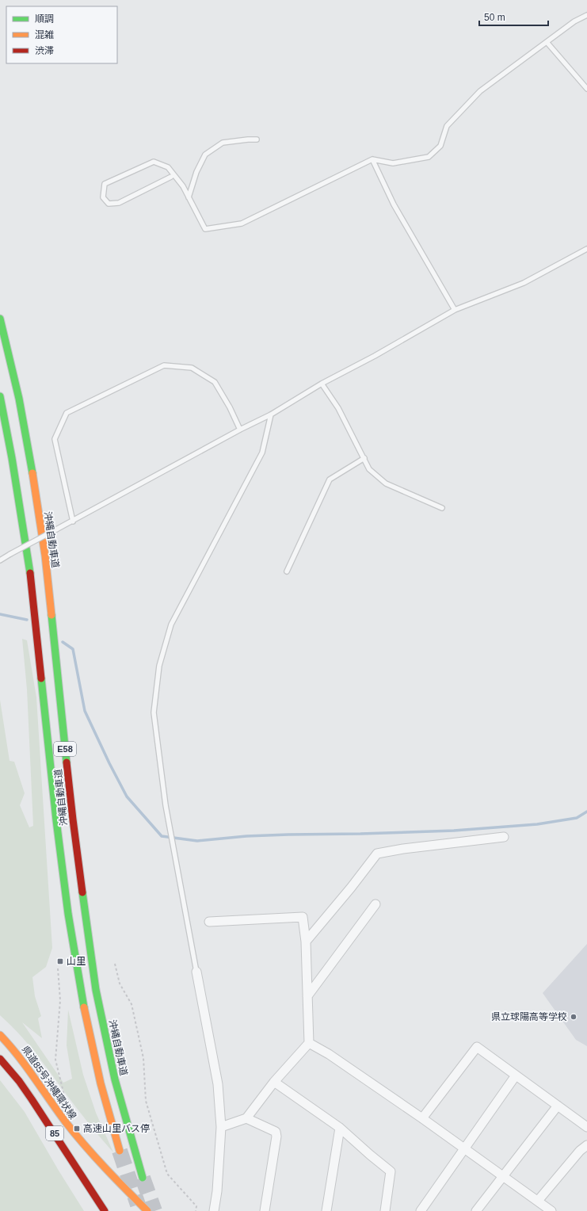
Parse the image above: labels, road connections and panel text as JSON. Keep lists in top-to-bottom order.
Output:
{
  "streets": {
    "main road": [
      "沖縄自動車道",
      "E58",
      "県道85号沖縄環状線",
      "85"
    ]
  },
  "places": {
    "transit": ["山里", "高速山里バス停"],
    "other": ["県立球陽高等学校"]
  },
  "legend": ["順調", "混雑", "渋滞"],
  "scale_bar": "50 m"
}
